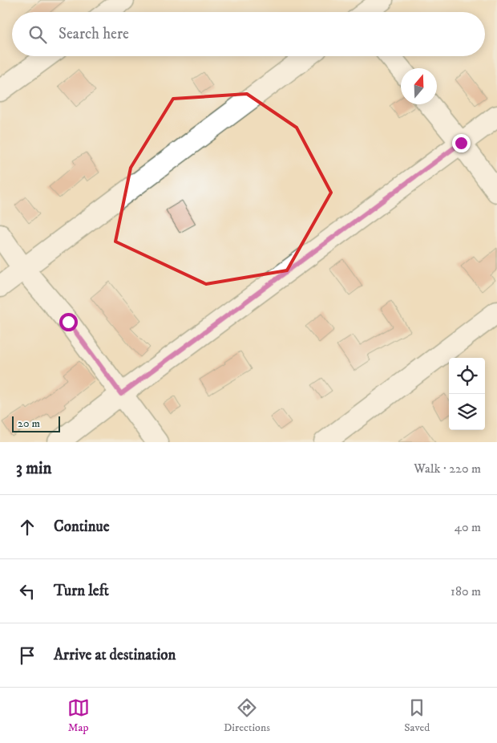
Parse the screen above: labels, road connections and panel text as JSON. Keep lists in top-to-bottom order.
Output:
{
  "scale_bar": "20 m",
  "north": "top",
  "page": {
    "search": "Search here",
    "scale": "20 m",
    "heading": ["3 min", "Walk · 220 m"],
    "list": [
      ["Continue", "40 m"],
      ["Turn left", "180 m"],
      "Arrive at destination"
    ],
    "nav": ["Map", "Directions", "Saved"]
  }
}
